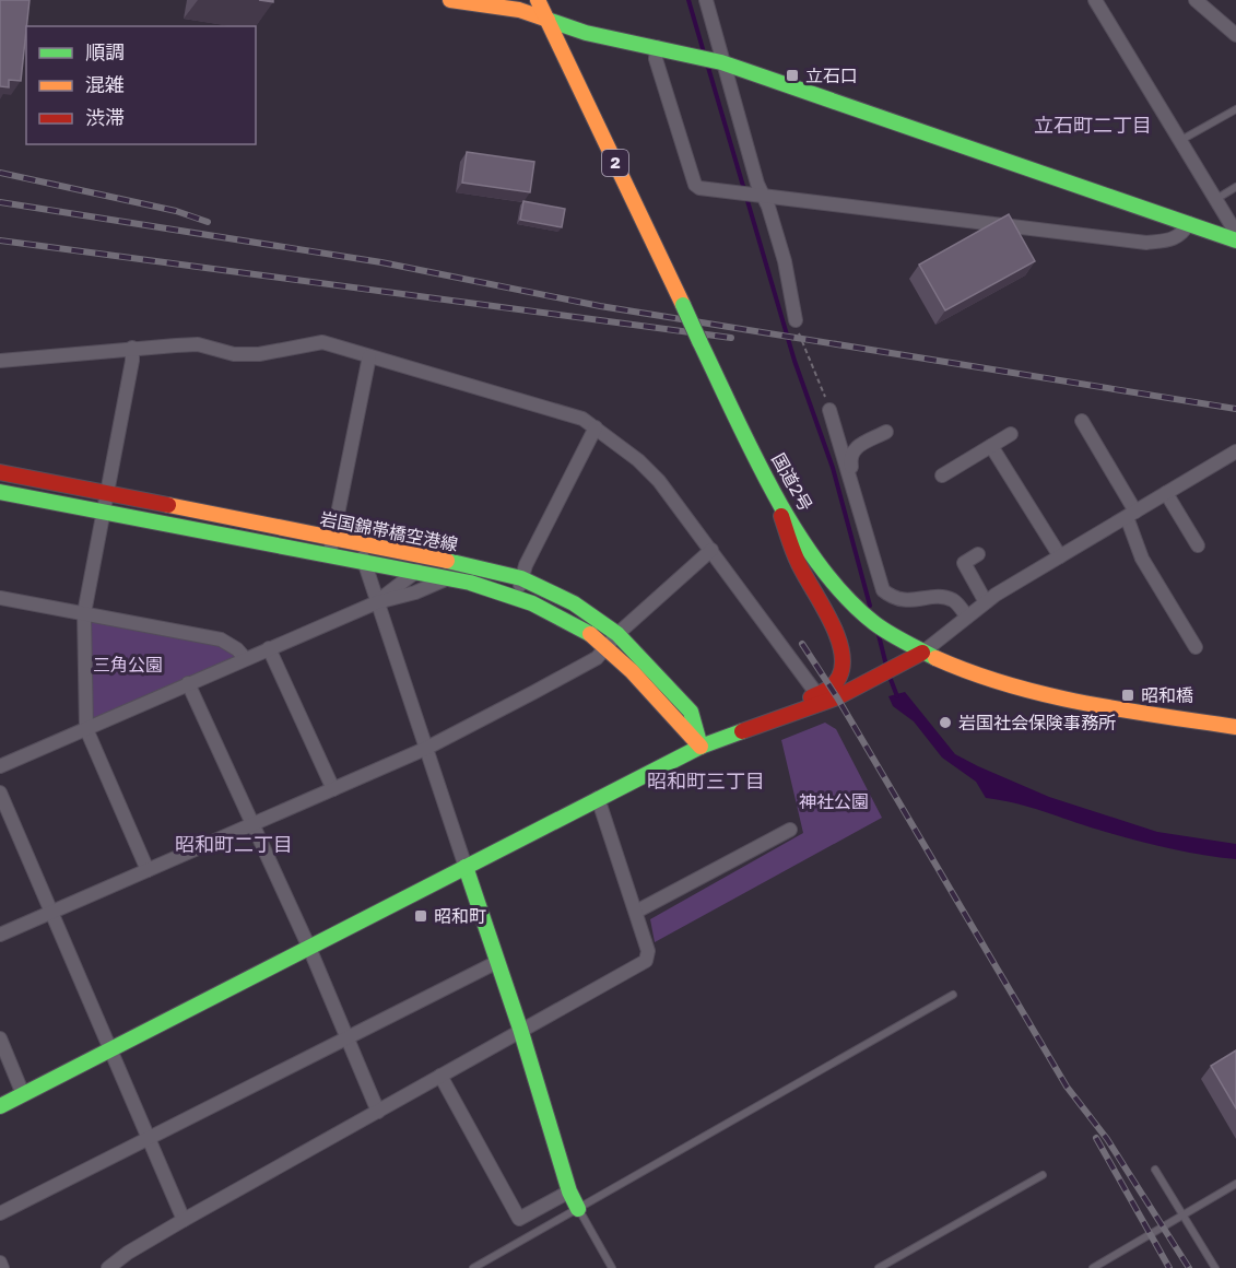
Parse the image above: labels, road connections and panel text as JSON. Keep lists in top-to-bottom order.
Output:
{
  "streets": {
    "main road": ["2", "国道2号", "岩国錦帯橋空港線"]
  },
  "districts": ["立石町二丁目", "昭和町三丁目", "昭和町二丁目"],
  "parks": ["三角公園", "神社公園"],
  "places": {
    "transit": ["立石口", "昭和橋", "昭和町"],
    "other": ["岩国社会保険事務所"]
  },
  "legend": ["順調", "混雑", "渋滞"]
}
